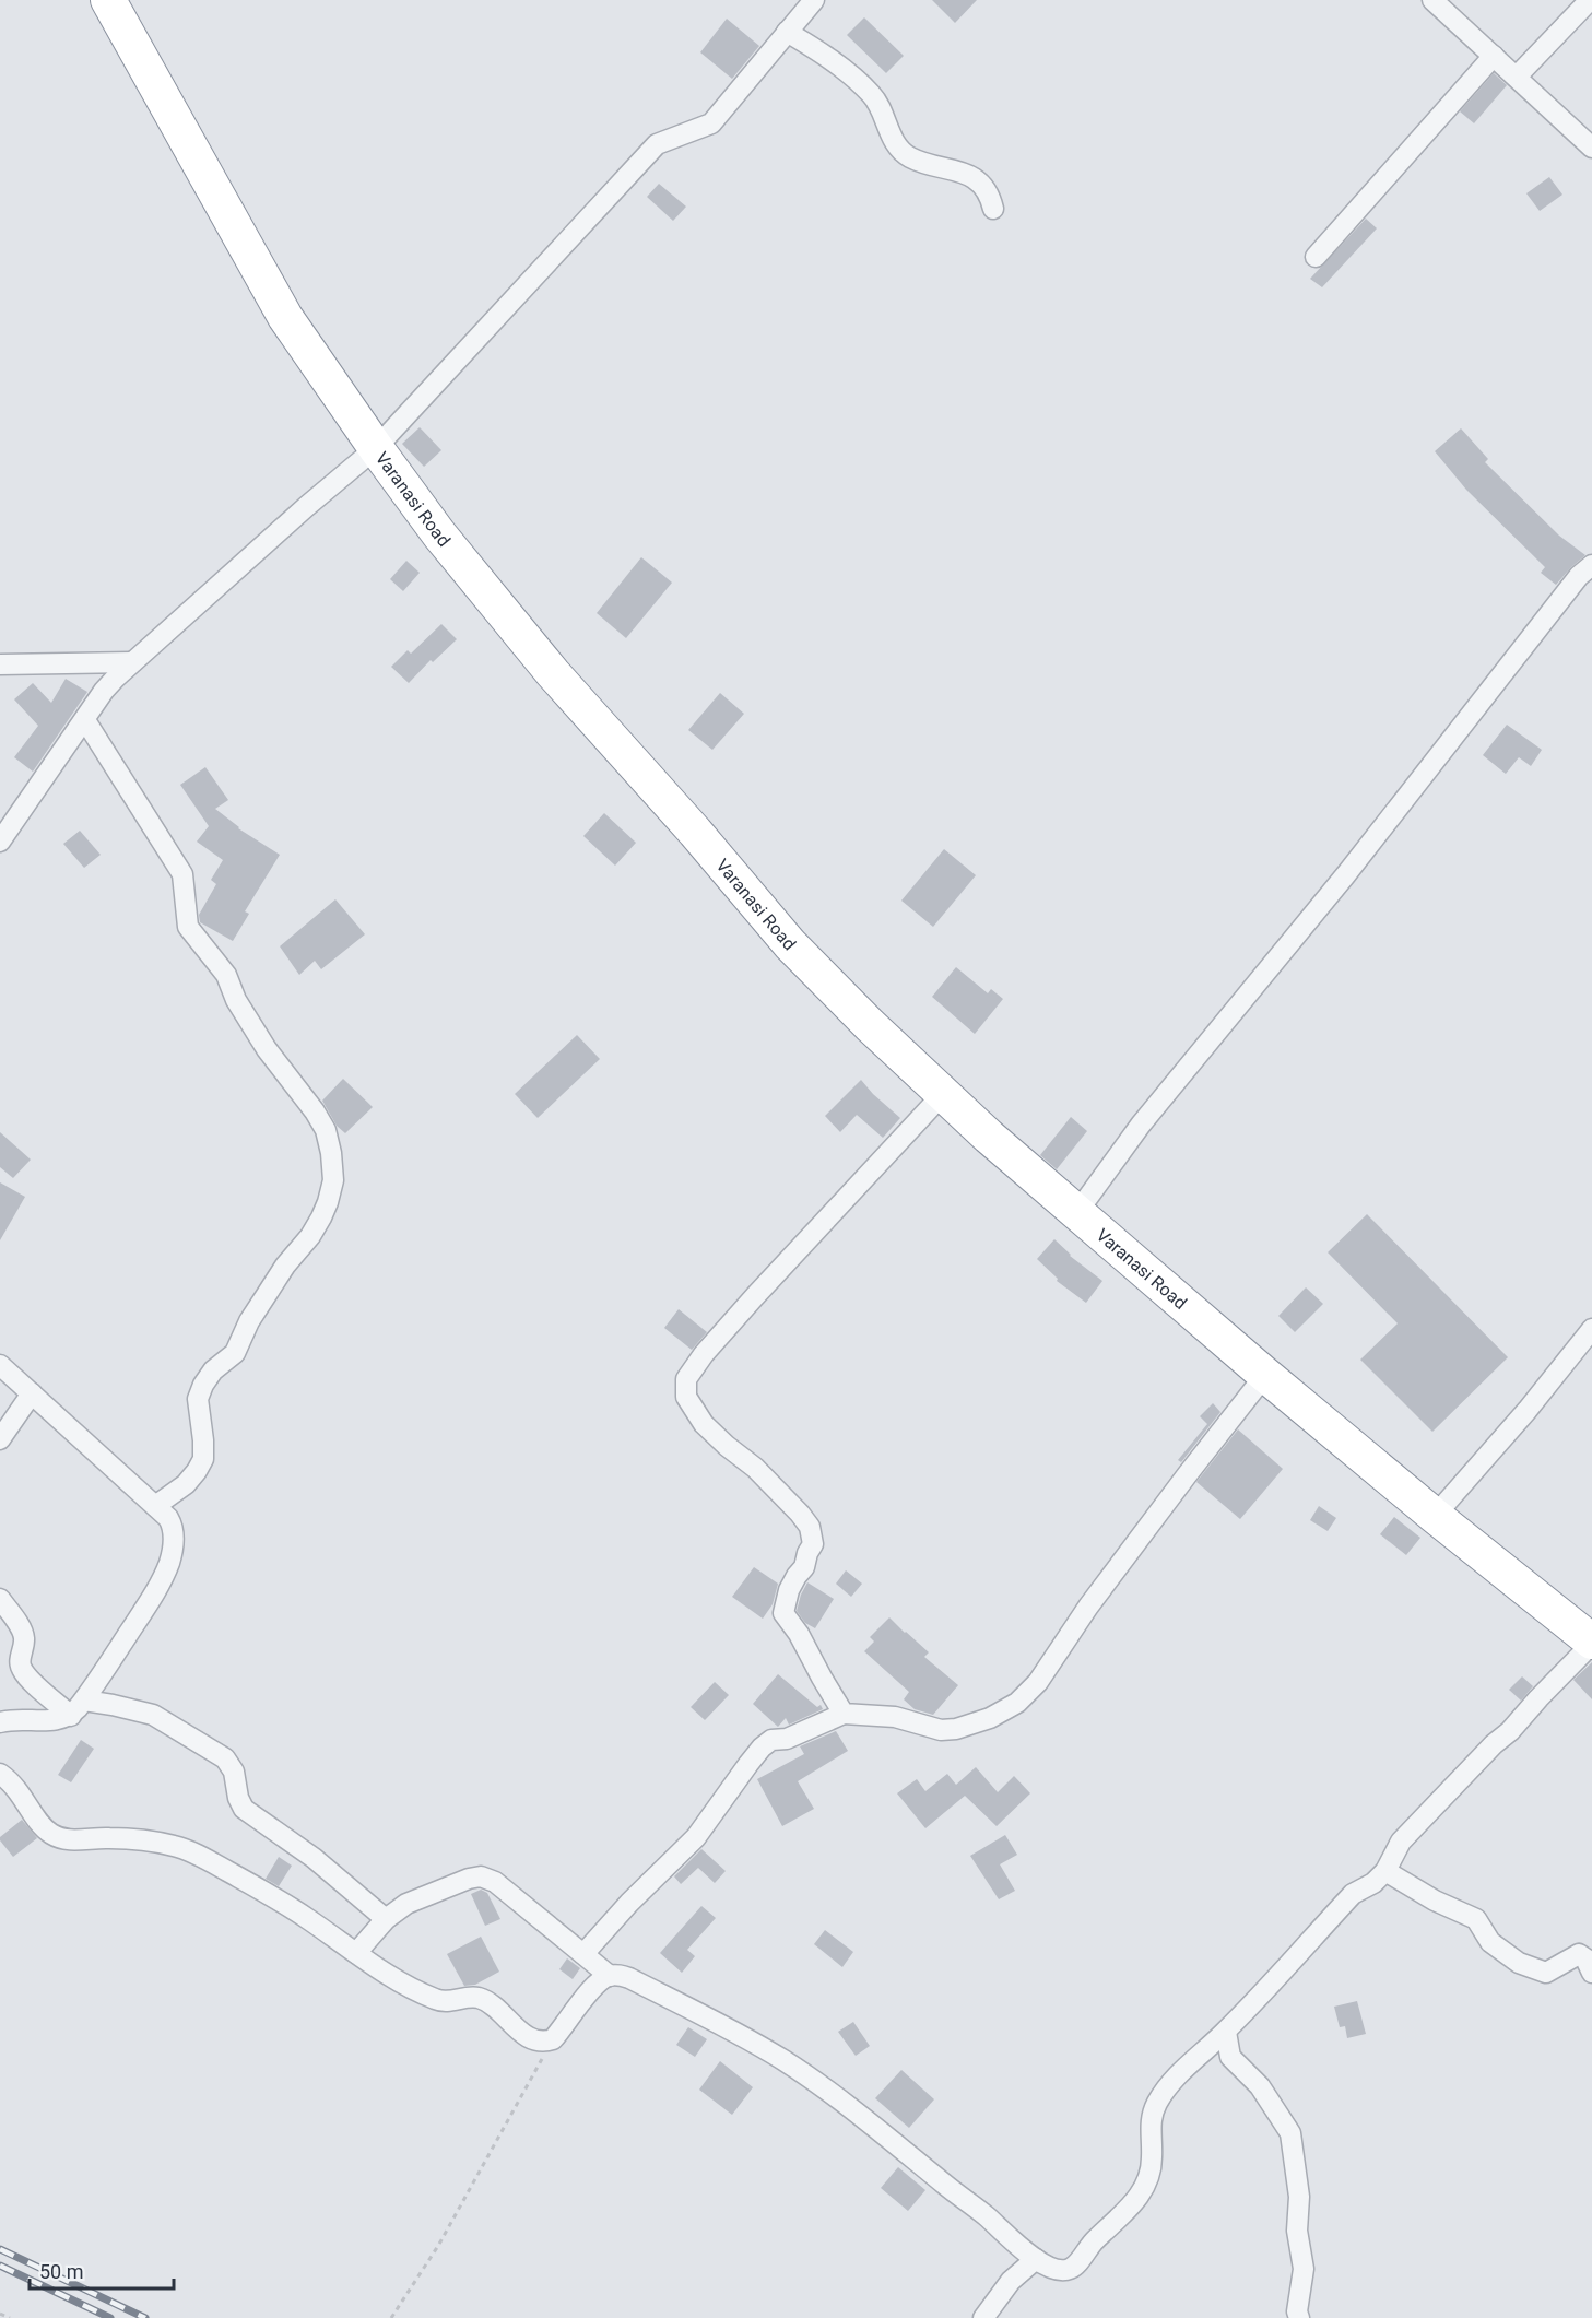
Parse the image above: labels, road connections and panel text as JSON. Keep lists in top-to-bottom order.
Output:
{
  "streets": {
    "highway": ["Varanasi Road"]
  },
  "scale_bar": "50 m"
}
